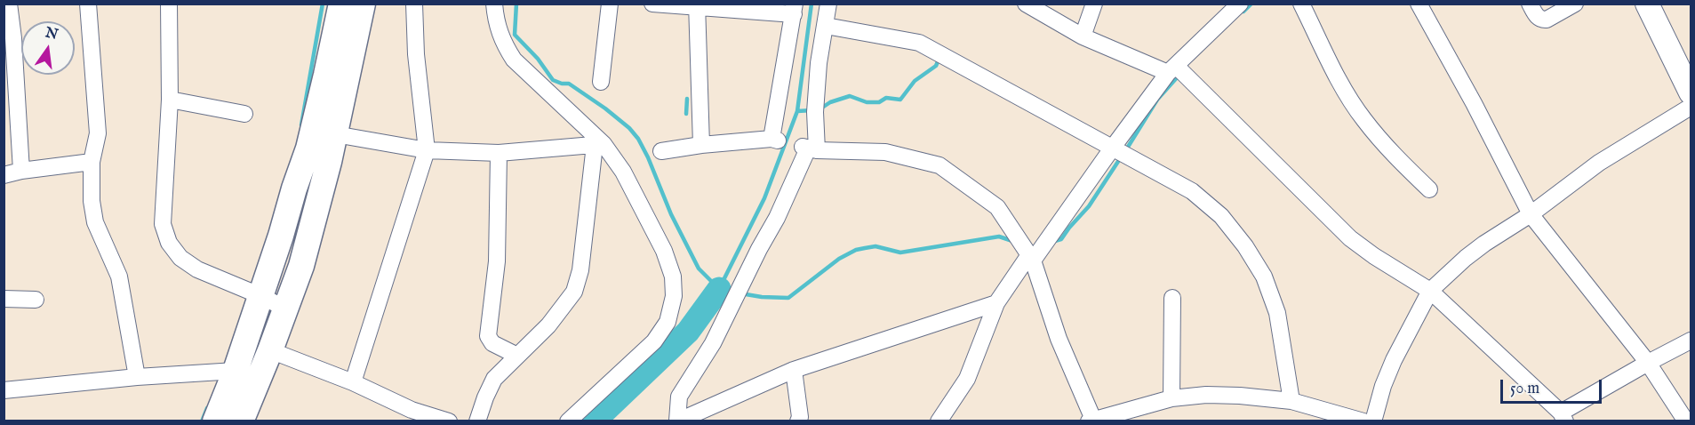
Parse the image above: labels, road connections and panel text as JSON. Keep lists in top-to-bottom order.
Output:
{
  "scale_bar": "50 m",
  "north": "top"
}
